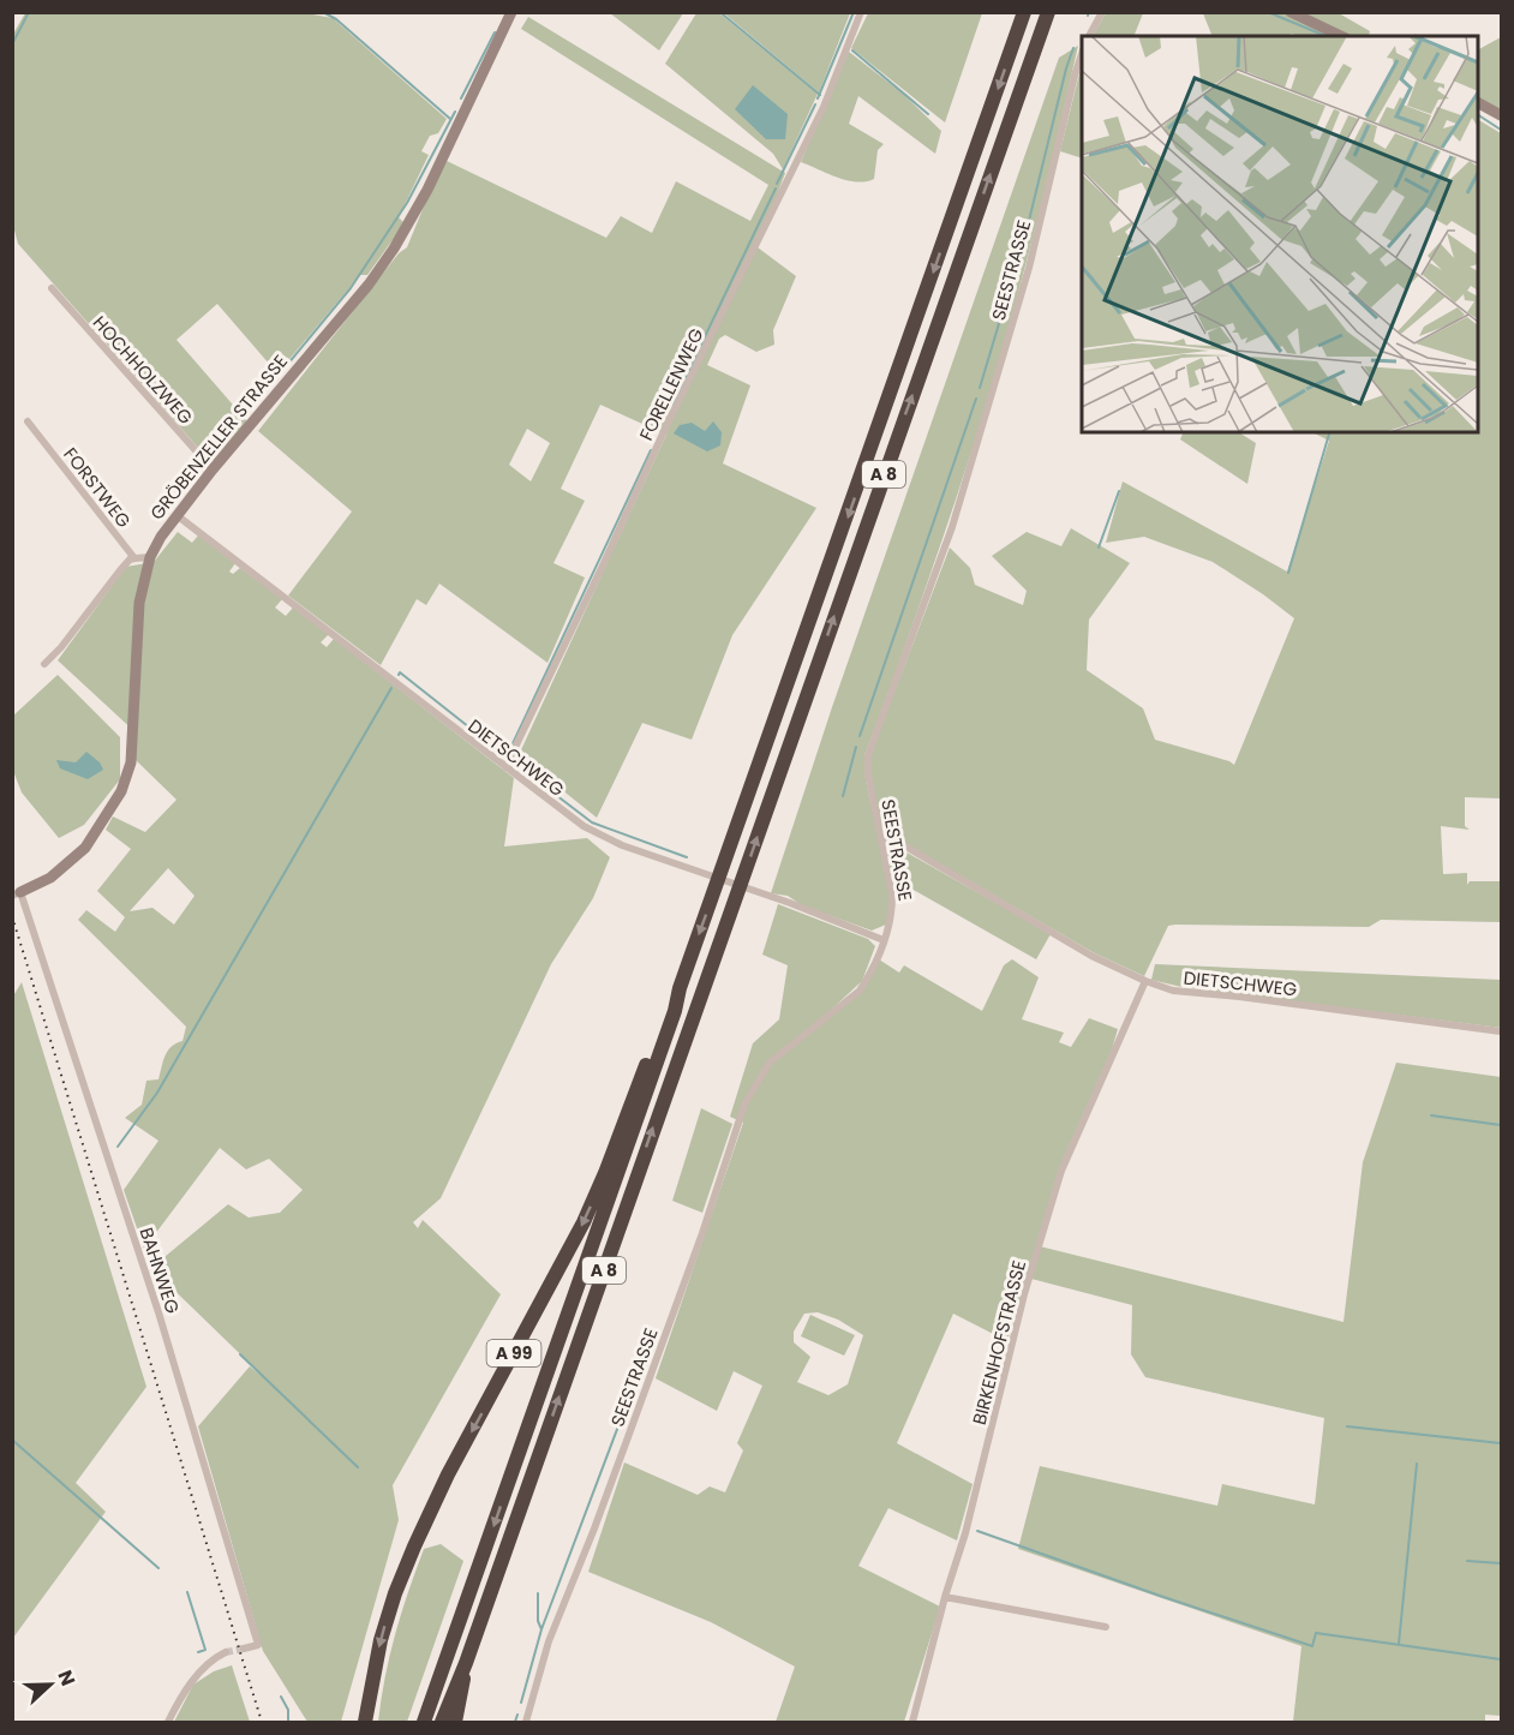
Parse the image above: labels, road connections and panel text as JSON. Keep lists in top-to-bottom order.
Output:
{
  "streets": {
    "highway": ["A 8", "A 99"],
    "street": [
      "SEESTRASSE",
      "HOCHHOLZWEG",
      "FORELLENWEG",
      "GRÖBENZELLER STRASSE",
      "FORSTWEG",
      "DIETSCHWEG",
      "BAHNWEG",
      "BIRKENHOFSTRASSE"
    ]
  },
  "crossings": [
    ["SEESTRASSE", "DIETSCHWEG"],
    ["HOCHHOLZWEG", "GRÖBENZELLER STRASSE"],
    ["FORELLENWEG", "DIETSCHWEG"],
    ["GRÖBENZELLER STRASSE", "DIETSCHWEG"],
    ["GRÖBENZELLER STRASSE", "BAHNWEG"],
    ["A 8", "A 99"],
    ["DIETSCHWEG", "BIRKENHOFSTRASSE"]
  ],
  "north": "right"
}
